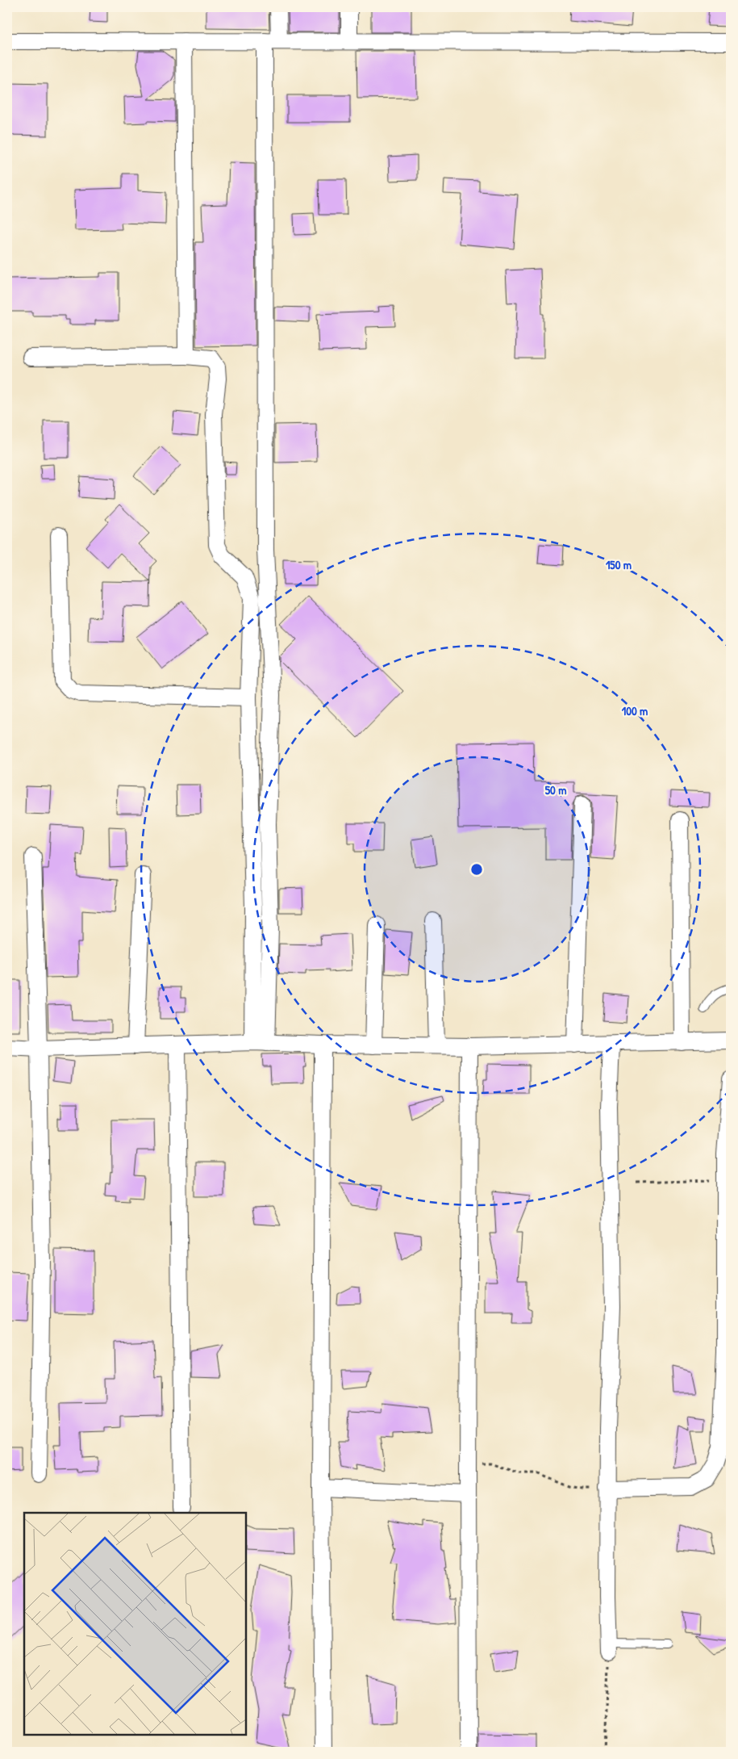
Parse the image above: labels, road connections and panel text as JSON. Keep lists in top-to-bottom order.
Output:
{
  "rings": ["150 m", "100 m", "50 m"]
}
